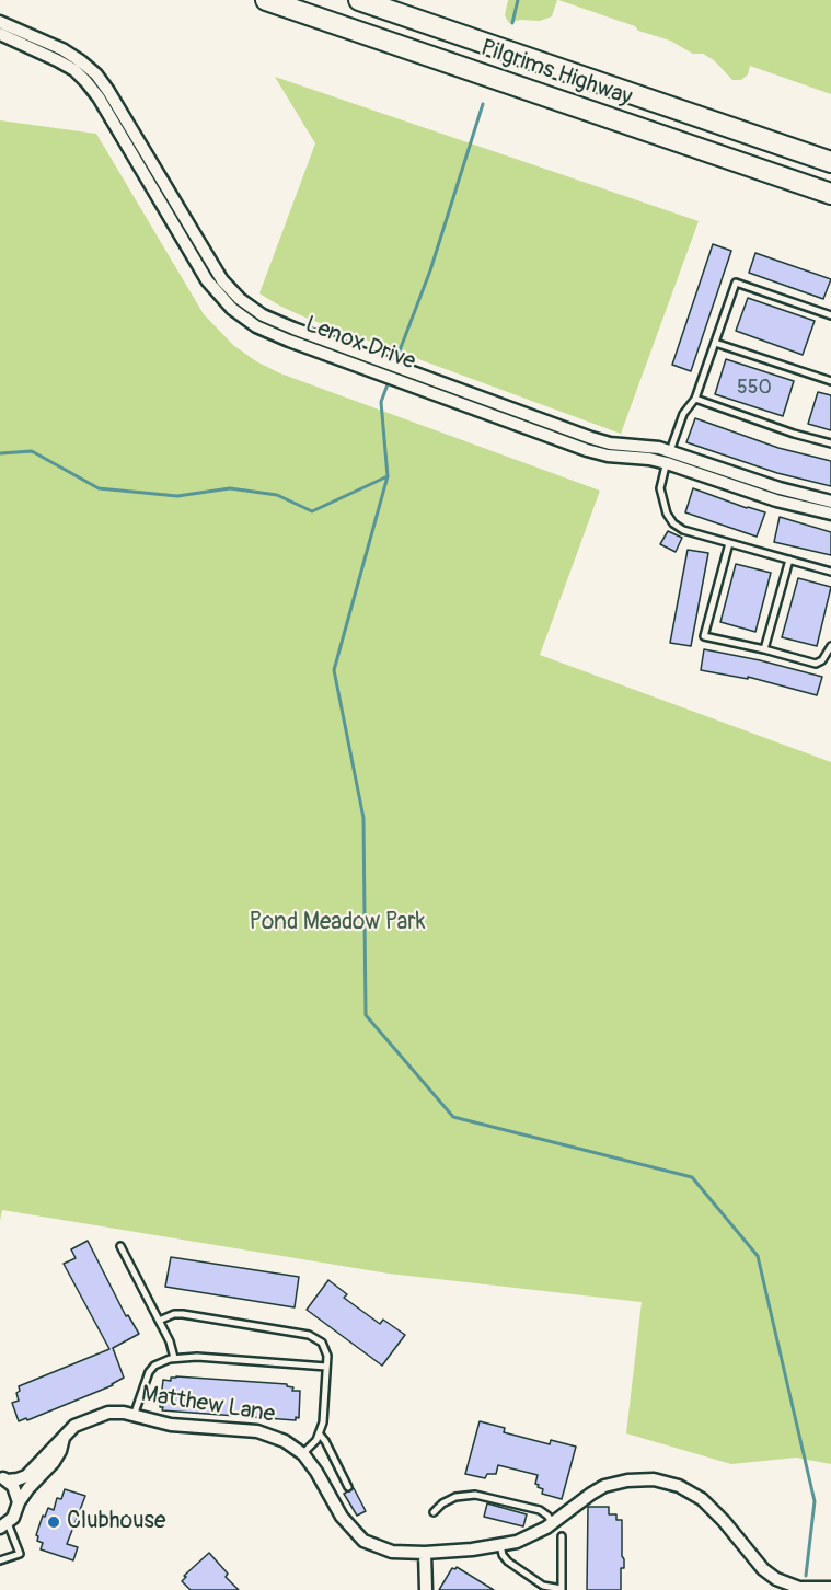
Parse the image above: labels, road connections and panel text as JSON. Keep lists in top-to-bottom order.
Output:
{
  "streets": {
    "highway": ["Pilgrims Highway"],
    "street": ["Lenox Drive", "Matthew Lane"]
  },
  "parks": ["Pond Meadow Park"],
  "places": ["Clubhouse"],
  "house_numbers": ["550"]
}
